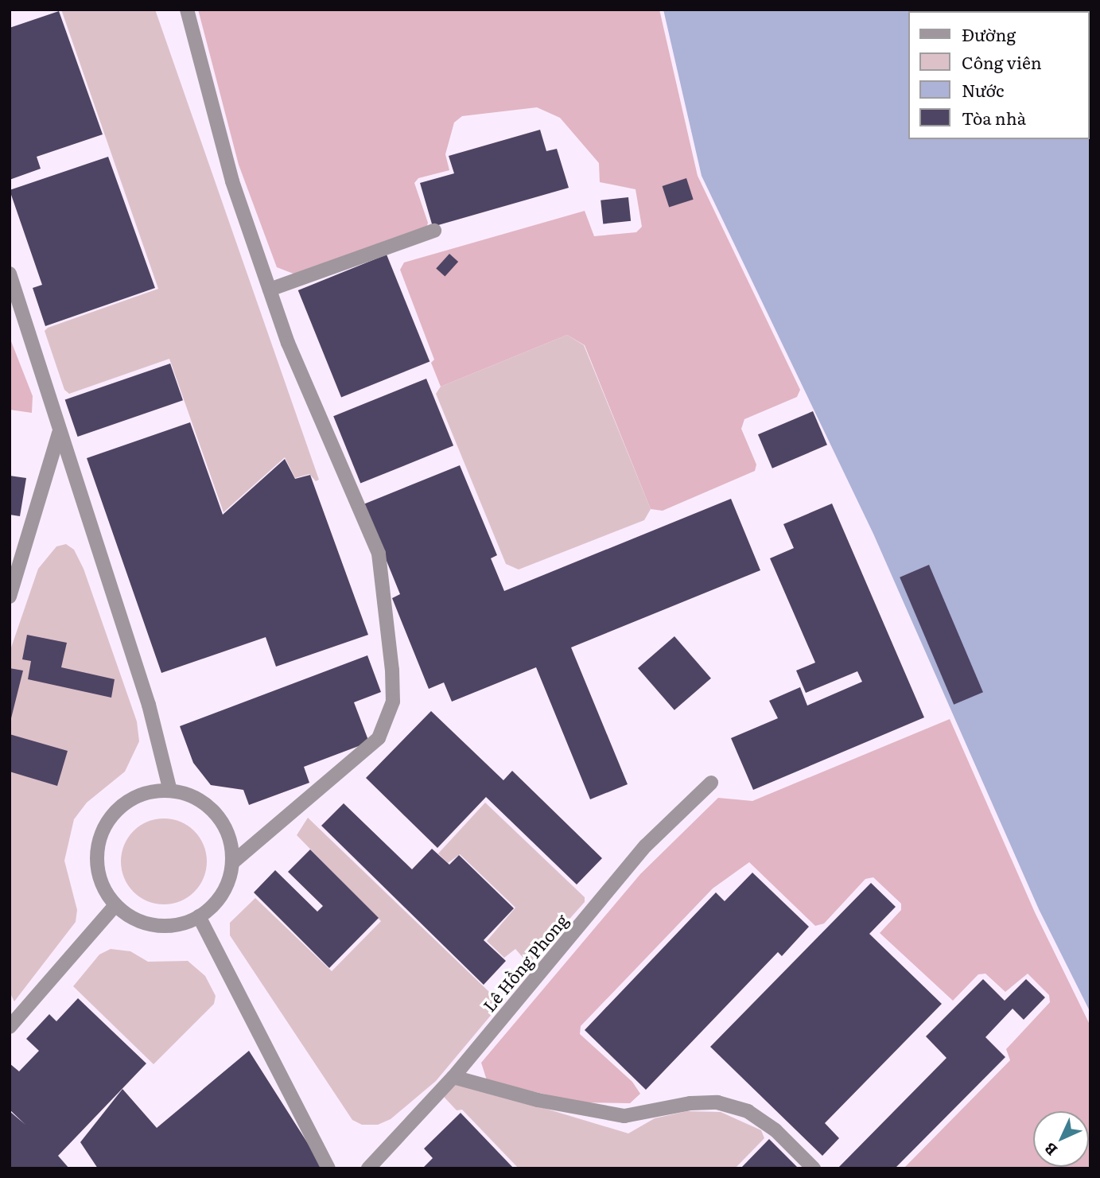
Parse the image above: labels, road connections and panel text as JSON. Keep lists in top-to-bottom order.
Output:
{
  "streets": {
    "street": ["Lê Hồng Phong"]
  },
  "legend": [
    "Đường",
    "Công viên",
    "Nước",
    "Tòa nhà"
  ],
  "north": "bottom left"
}
